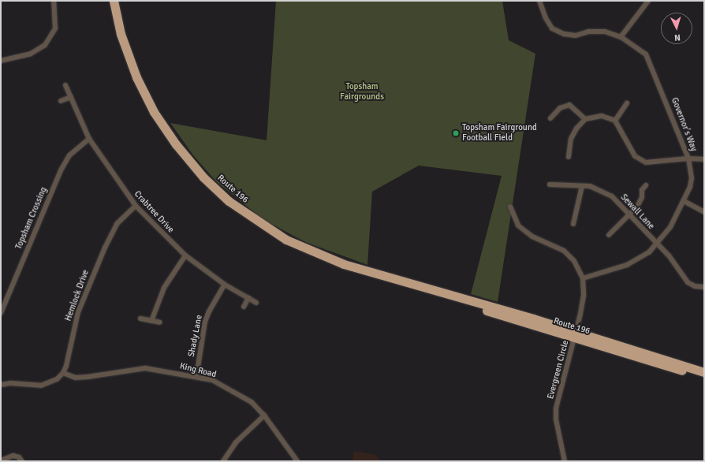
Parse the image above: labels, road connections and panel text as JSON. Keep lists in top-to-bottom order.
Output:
{
  "streets": {
    "highway": ["Route 196"],
    "street": [
      "Governor's Way",
      "Crabtree Drive",
      "Sewall Lane",
      "Topsham Crossing",
      "Hemlock Drive",
      "Shady Lane",
      "Evergreen Circle",
      "King Road"
    ]
  },
  "crossings": [
    ["Governor's Way", "Sewall Lane"],
    ["Governor's Way", "Evergreen Circle"],
    ["Route 196", "Evergreen Circle"],
    ["Crabtree Drive", "Topsham Crossing"],
    ["Crabtree Drive", "Hemlock Drive"],
    ["Crabtree Drive", "Shady Lane"],
    ["Hemlock Drive", "King Road"],
    ["Shady Lane", "King Road"]
  ],
  "parks": ["Topsham Fairgrounds"],
  "places": ["Topsham Fairground Football Field"],
  "north": "bottom"
}
